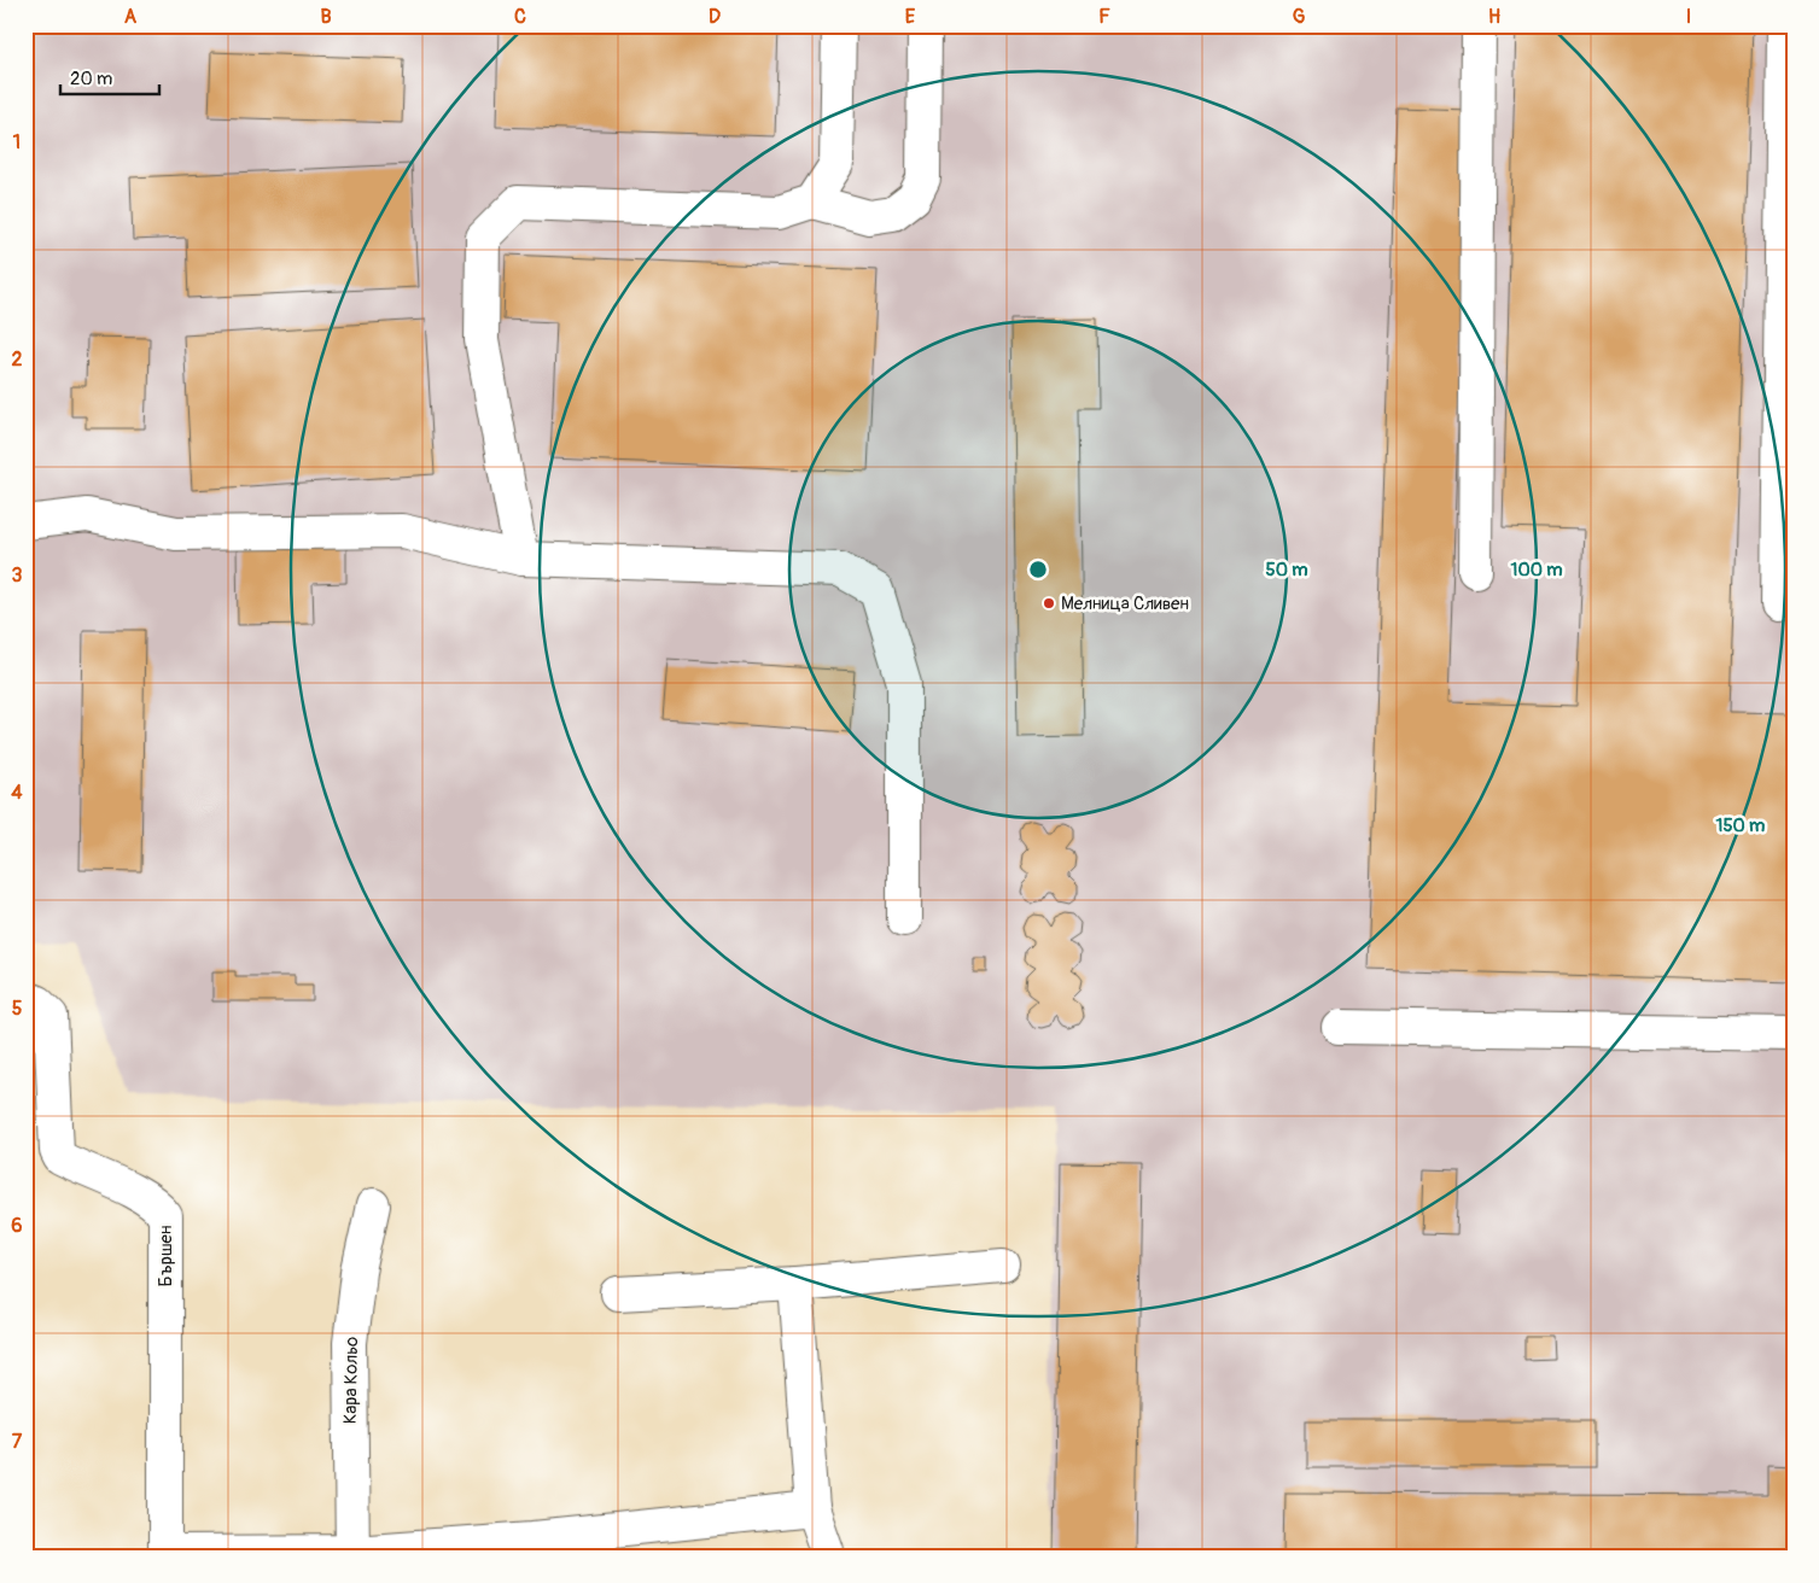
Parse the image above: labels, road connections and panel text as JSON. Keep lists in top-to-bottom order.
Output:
{
  "streets": {
    "street": ["Бършен", "Кара Кольо"]
  },
  "places": ["Мелница Сливен"],
  "scale_bar": "20 m",
  "grid": {
    "columns": [
      "A",
      "B",
      "C",
      "D",
      "E",
      "F",
      "G",
      "H",
      "I"
    ],
    "rows": [
      "1",
      "2",
      "3",
      "4",
      "5",
      "6",
      "7"
    ]
  },
  "rings": ["50 m", "100 m", "150 m"]
}
